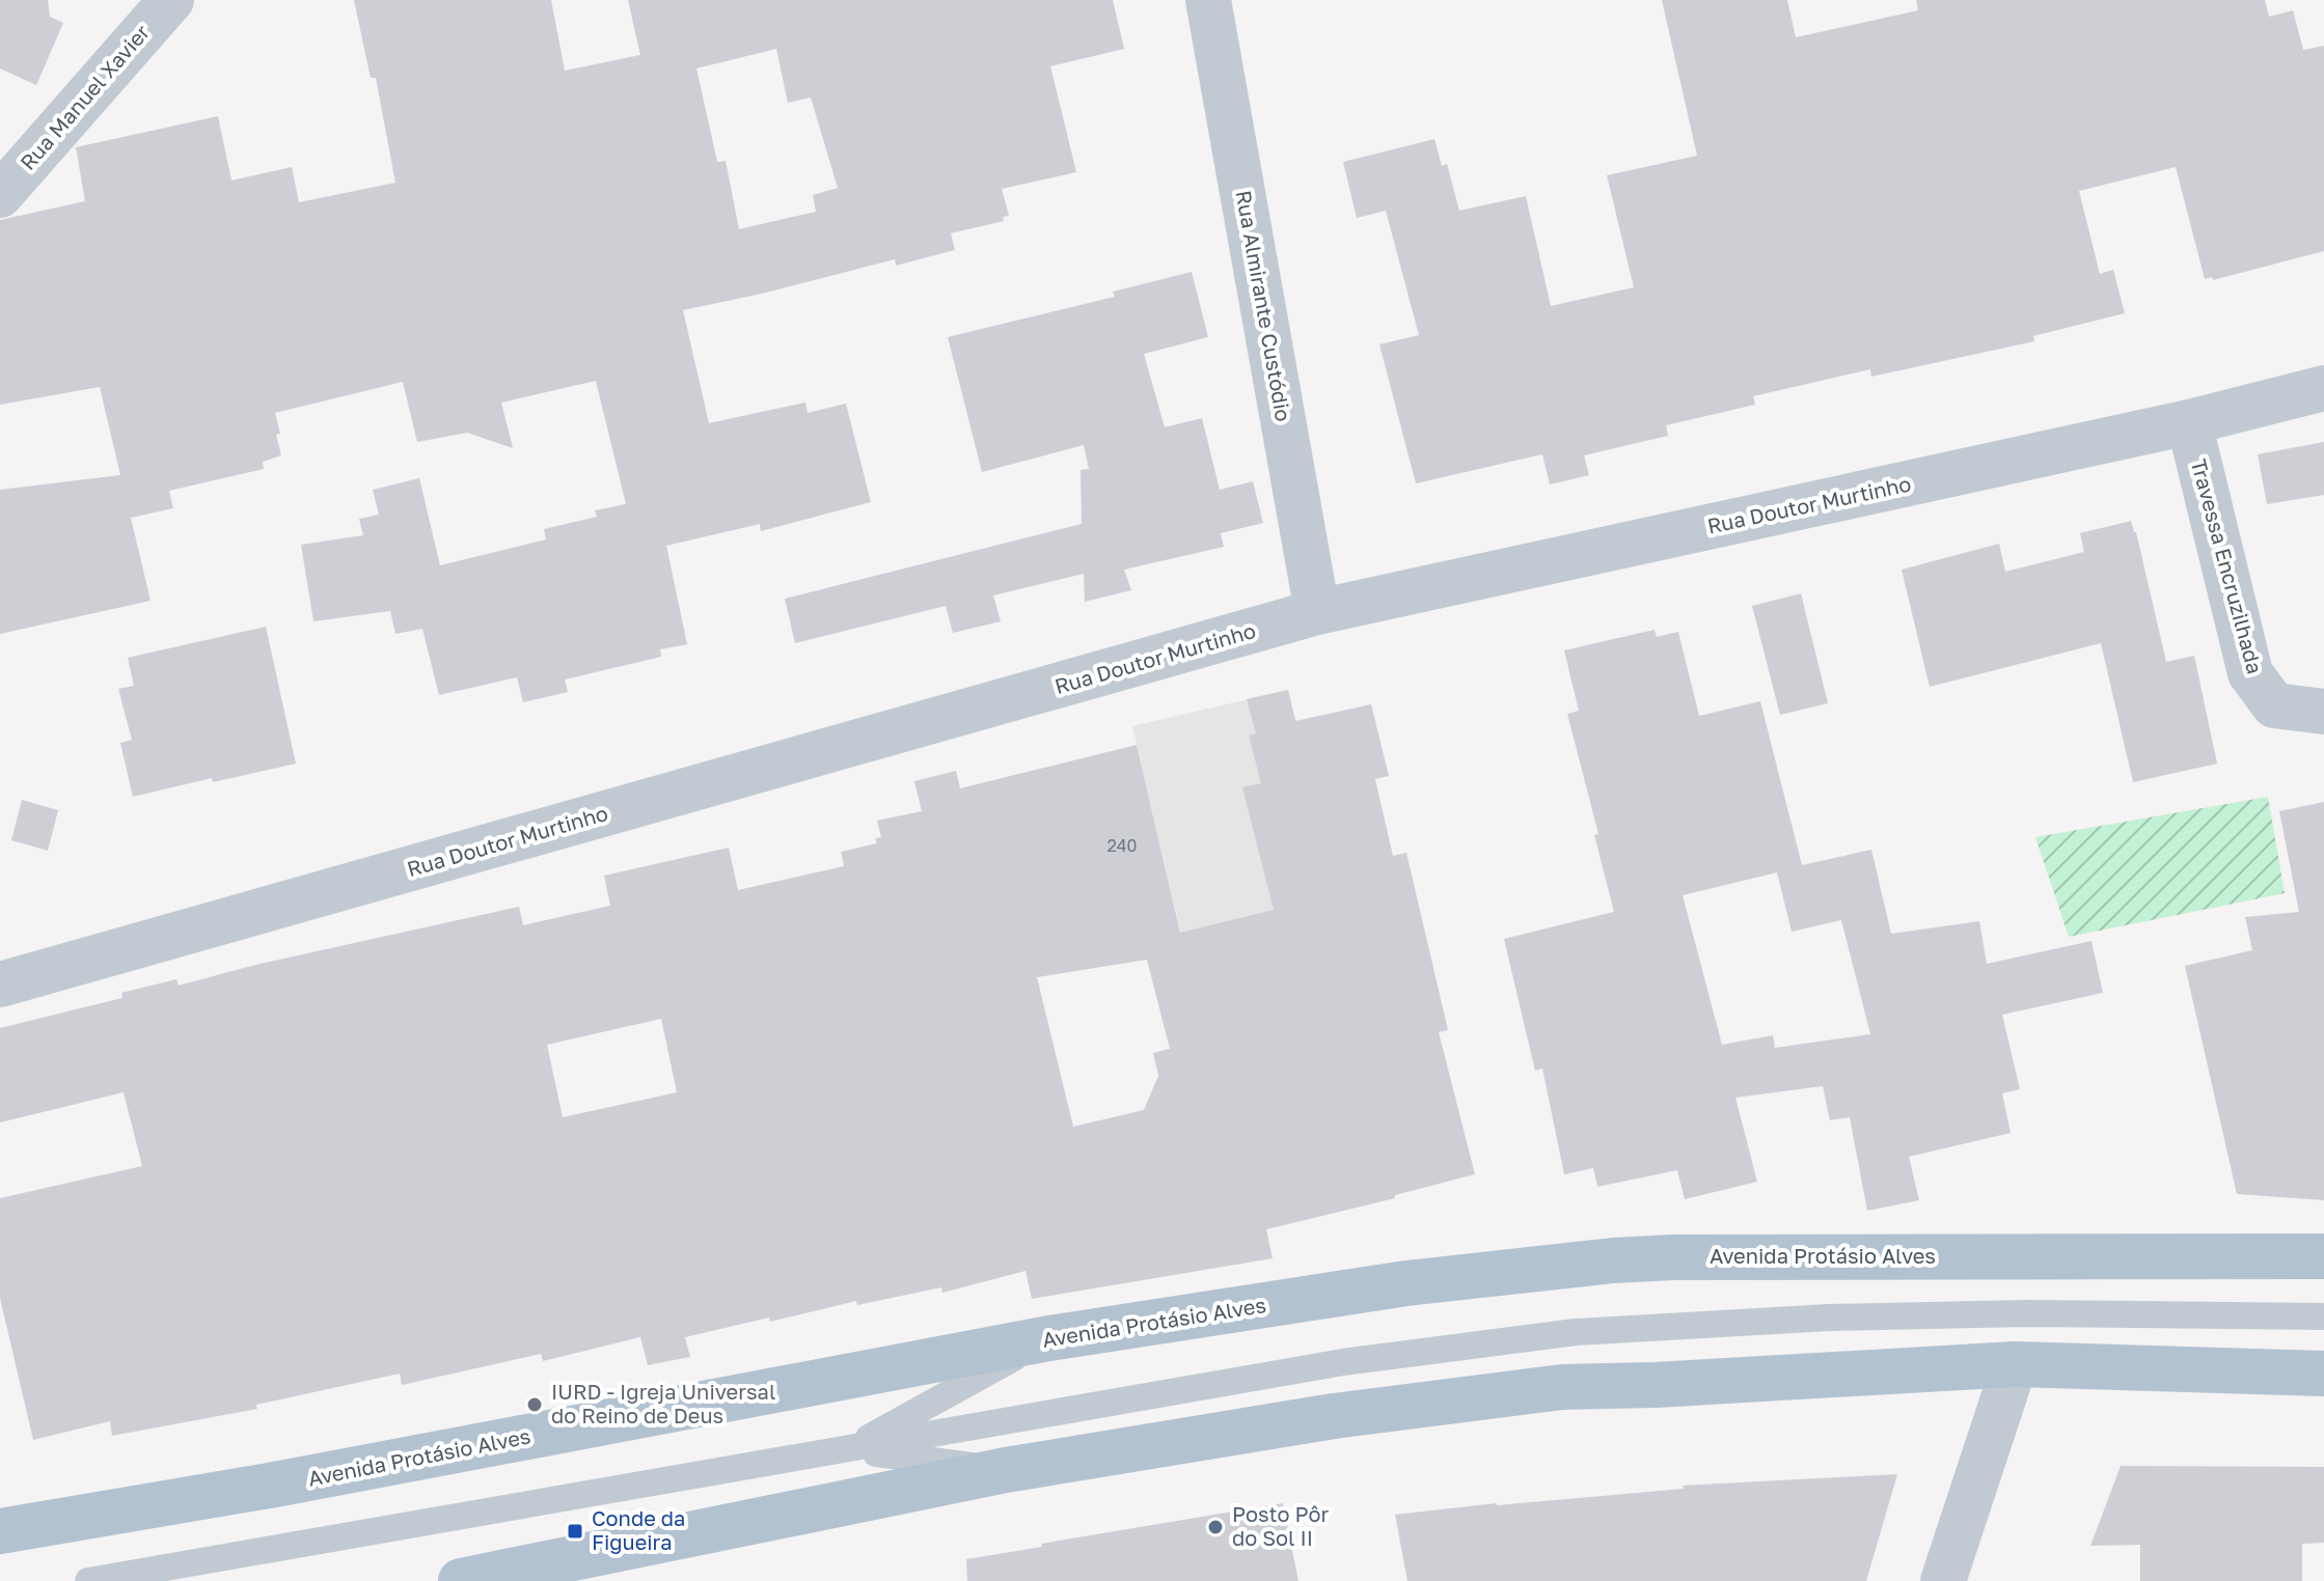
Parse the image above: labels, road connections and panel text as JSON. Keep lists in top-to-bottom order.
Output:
{
  "streets": {
    "main road": ["Avenida Protásio Alves"],
    "street": [
      "Rua Manuel Xavier",
      "Rua Almirante Custódio",
      "Rua Doutor Murtinho",
      "Travessa Encruzilhada"
    ]
  },
  "crossings": [
    ["Rua Almirante Custódio", "Rua Doutor Murtinho"],
    ["Rua Doutor Murtinho", "Travessa Encruzilhada"]
  ],
  "places": {
    "other": ["IURD - Igreja Universal do Reino de Deus", "Posto Pôr do Sol II"],
    "transit": ["Conde da Figueira"]
  },
  "house_numbers": ["240"]
}
